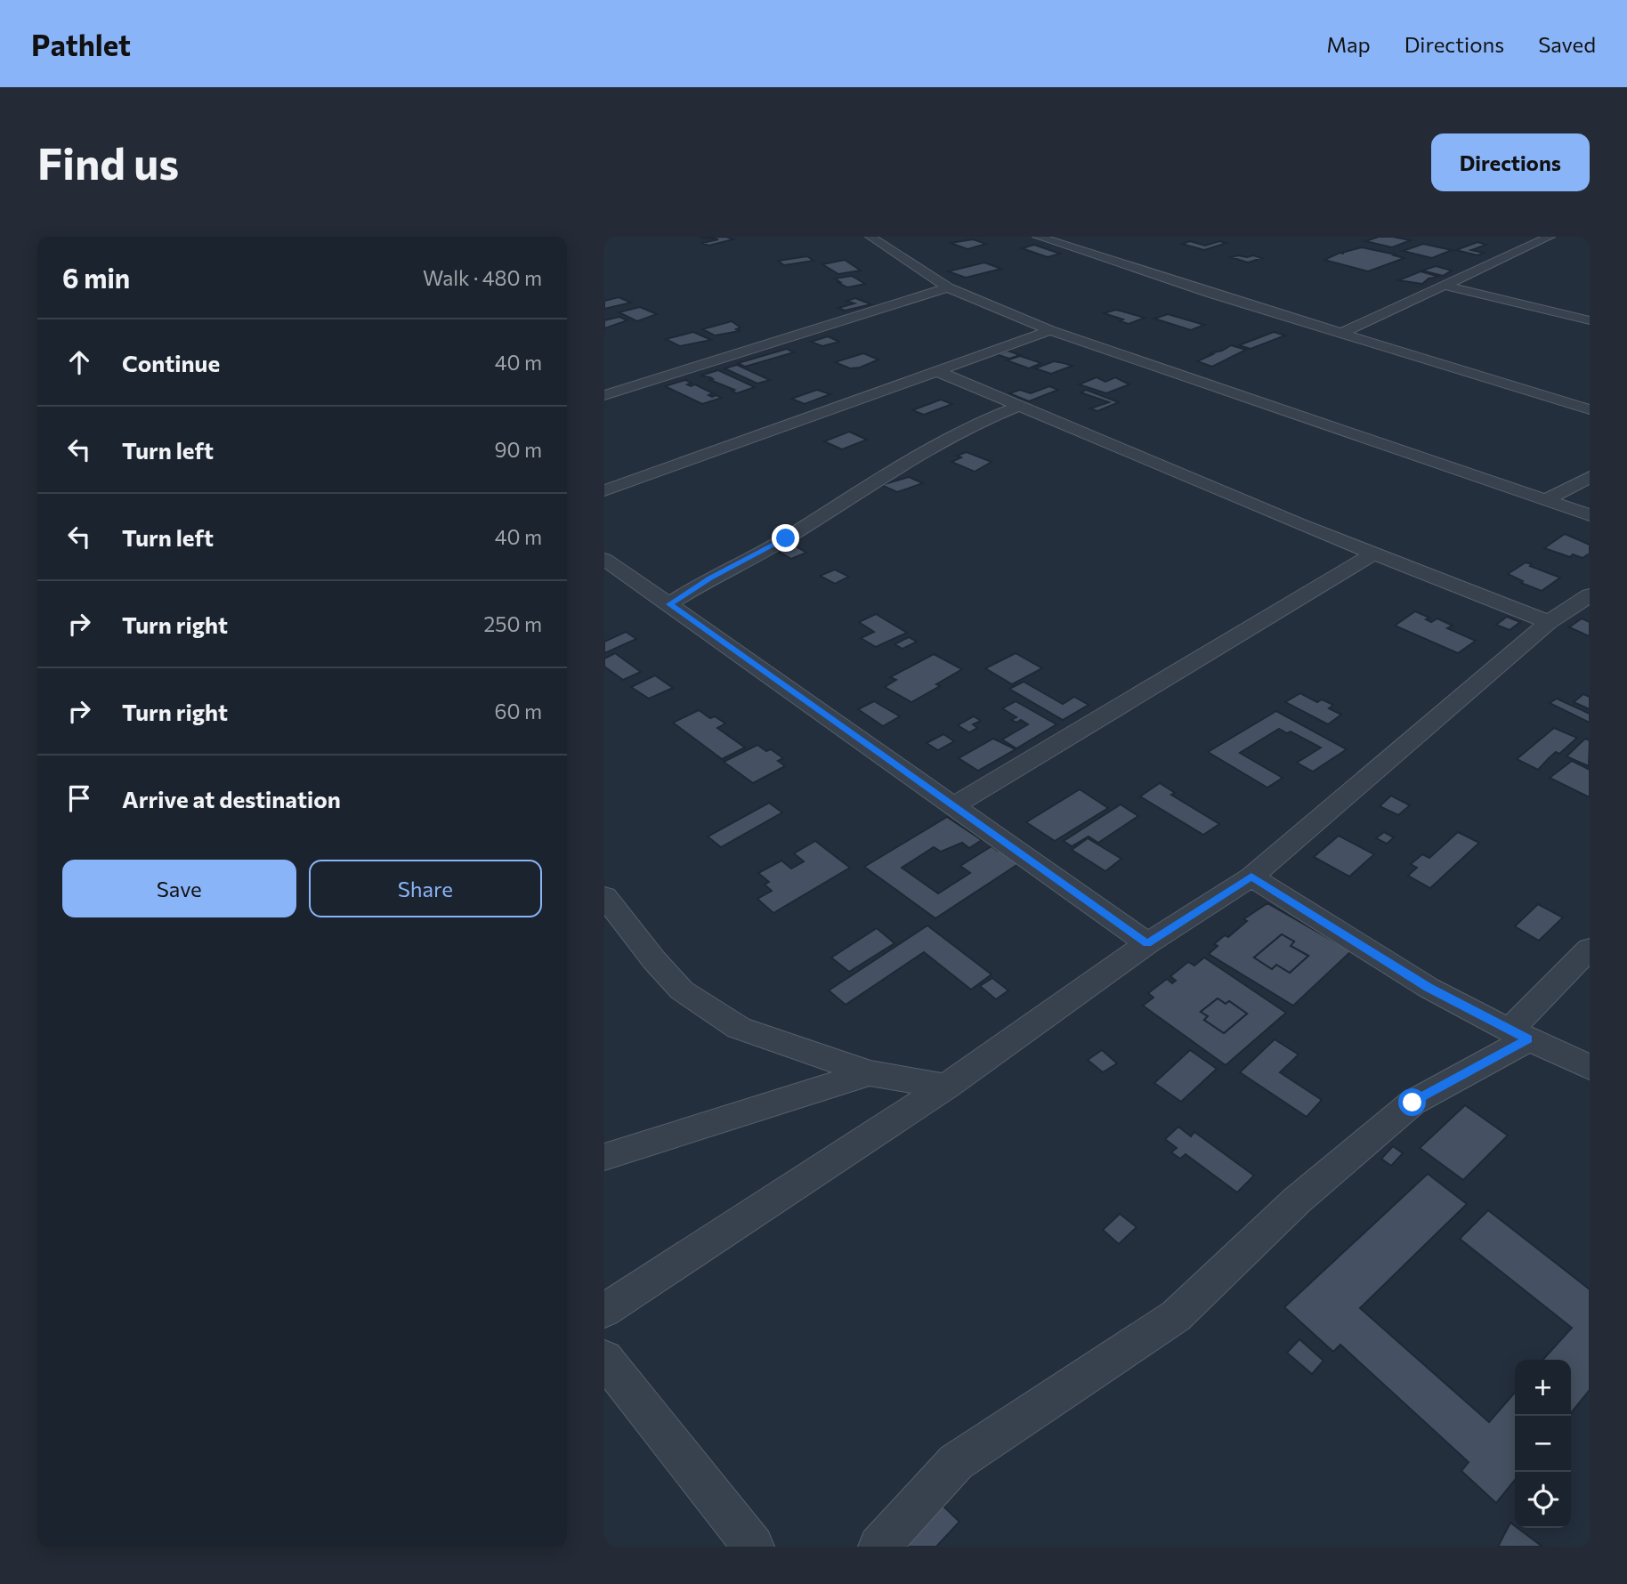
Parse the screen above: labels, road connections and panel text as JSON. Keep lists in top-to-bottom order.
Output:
{
  "page": {
    "header": "Pathlet",
    "nav": ["Map", "Directions", "Saved"],
    "buttons": [
      "Directions",
      ["Save", "Share"]
    ],
    "title": "Find us",
    "heading": ["6 min", "Walk · 480 m"],
    "list": [
      ["Continue", "40 m"],
      ["Turn left", "90 m"],
      ["Turn left", "40 m"],
      ["Turn right", "250 m"],
      ["Turn right", "60 m"],
      "Arrive at destination"
    ],
    "map_buttons": ["+", "−"]
  }
}
